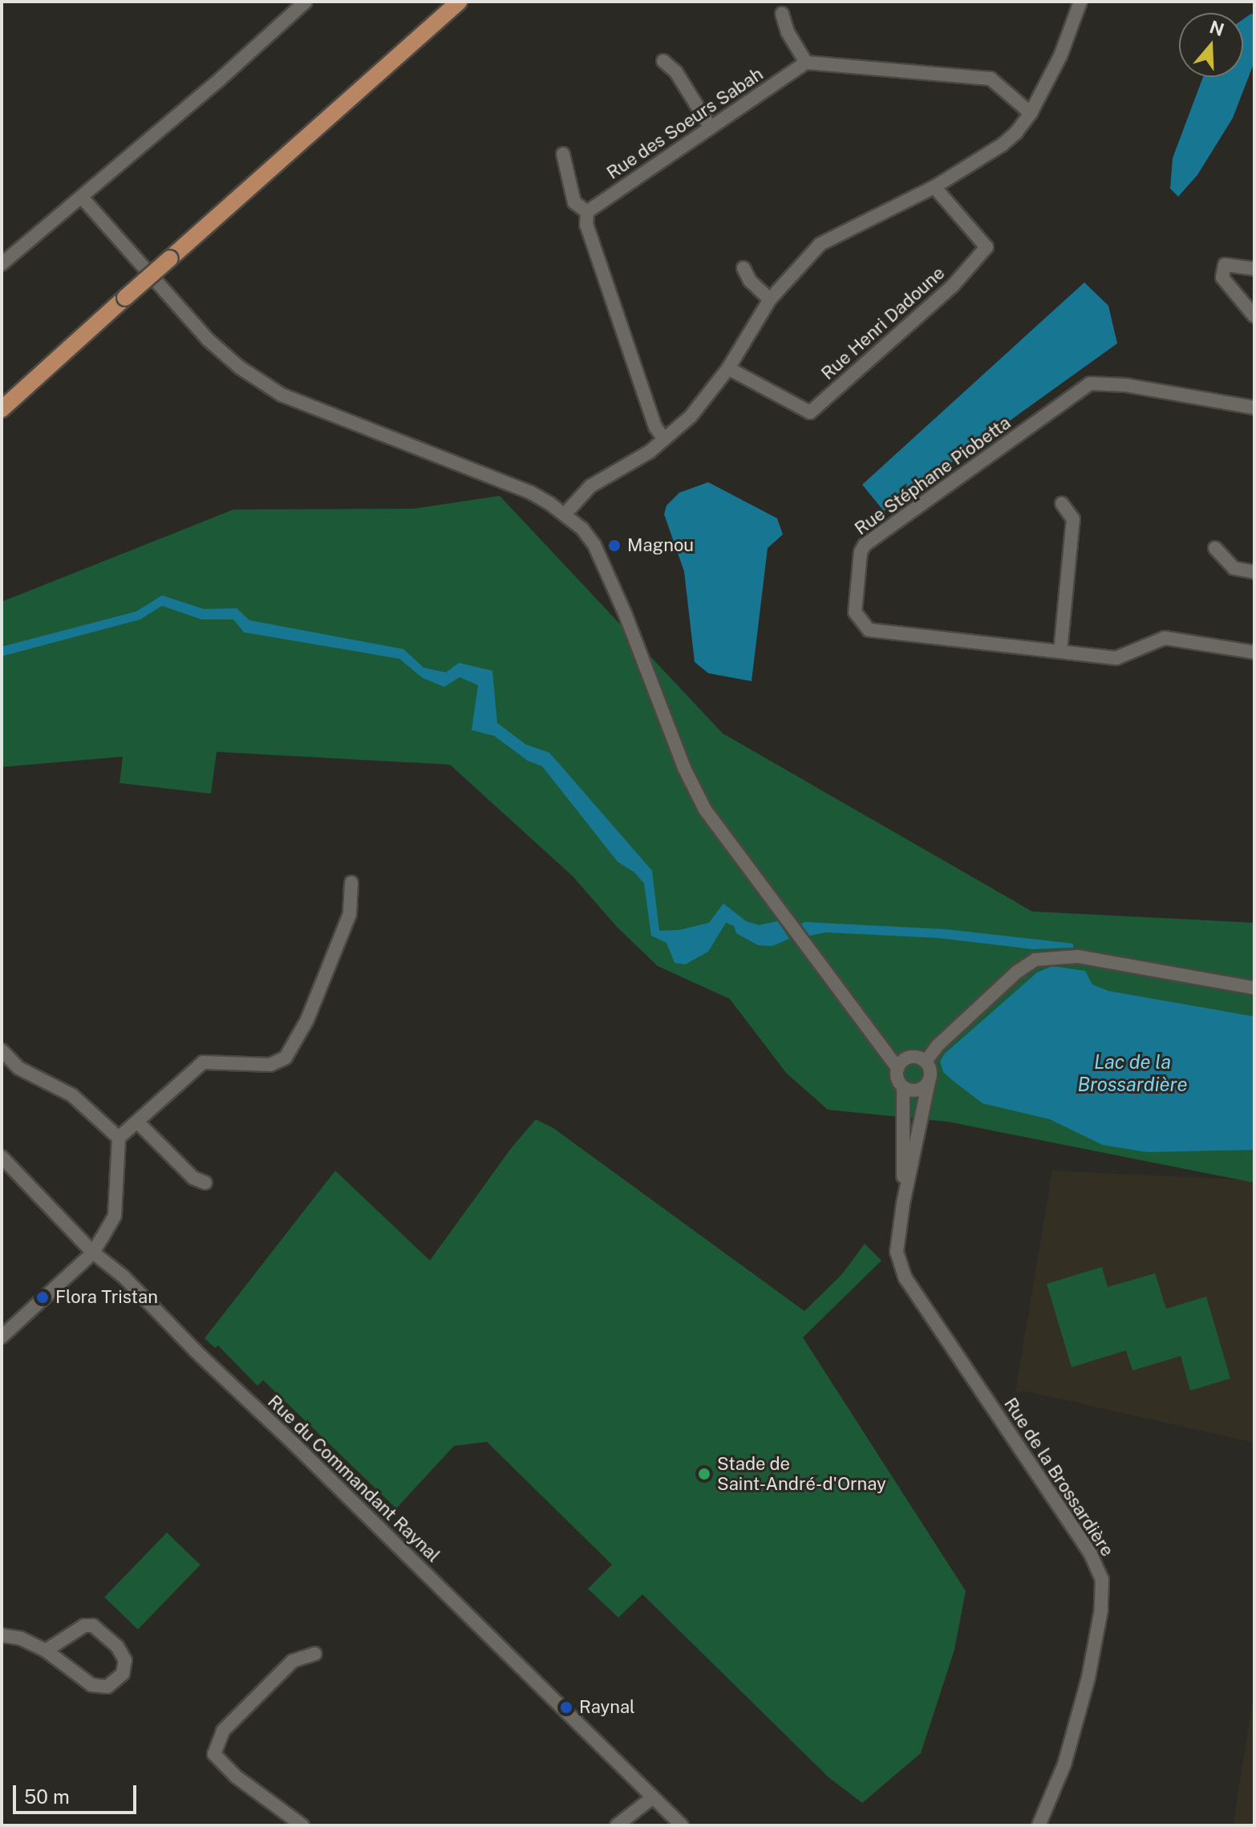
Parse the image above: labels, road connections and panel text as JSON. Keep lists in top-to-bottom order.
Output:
{
  "streets": {
    "street": [
      "Rue des Soeurs Sabah",
      "Rue Henri Dadoune",
      "Rue Stéphane Piobetta",
      "Rue de la Brossardière",
      "Rue du Commandant Raynal"
    ]
  },
  "water": ["Lac de la Brossardière"],
  "places": [
    "Magnou",
    "Flora Tristan",
    "Stade de Saint-André-d'Ornay",
    "Raynal"
  ],
  "scale_bar": "50 m",
  "north": "top"
}
